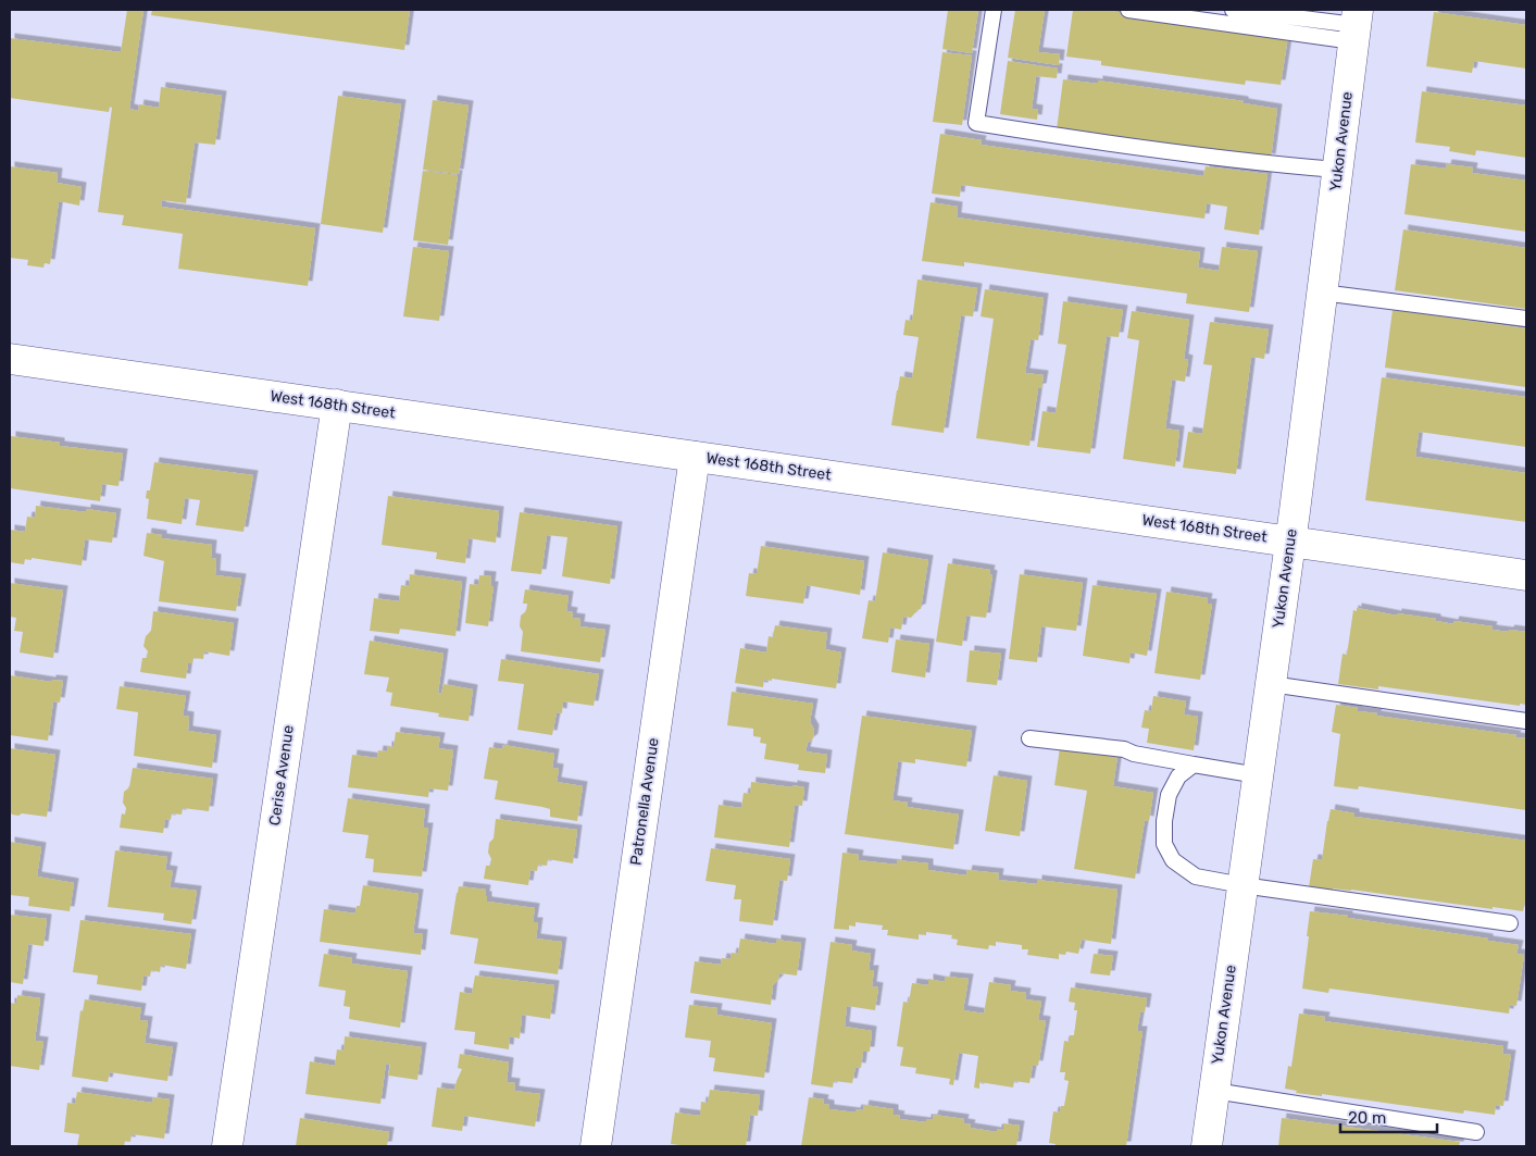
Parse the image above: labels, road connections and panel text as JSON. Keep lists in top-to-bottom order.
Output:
{
  "streets": {
    "street": [
      "Yukon Avenue",
      "West 168th Street",
      "Cerise Avenue",
      "Patronella Avenue"
    ]
  },
  "crossings": [
    ["Yukon Avenue", "West 168th Street"],
    ["West 168th Street", "Cerise Avenue"],
    ["West 168th Street", "Patronella Avenue"]
  ],
  "scale_bar": "20 m"
}
